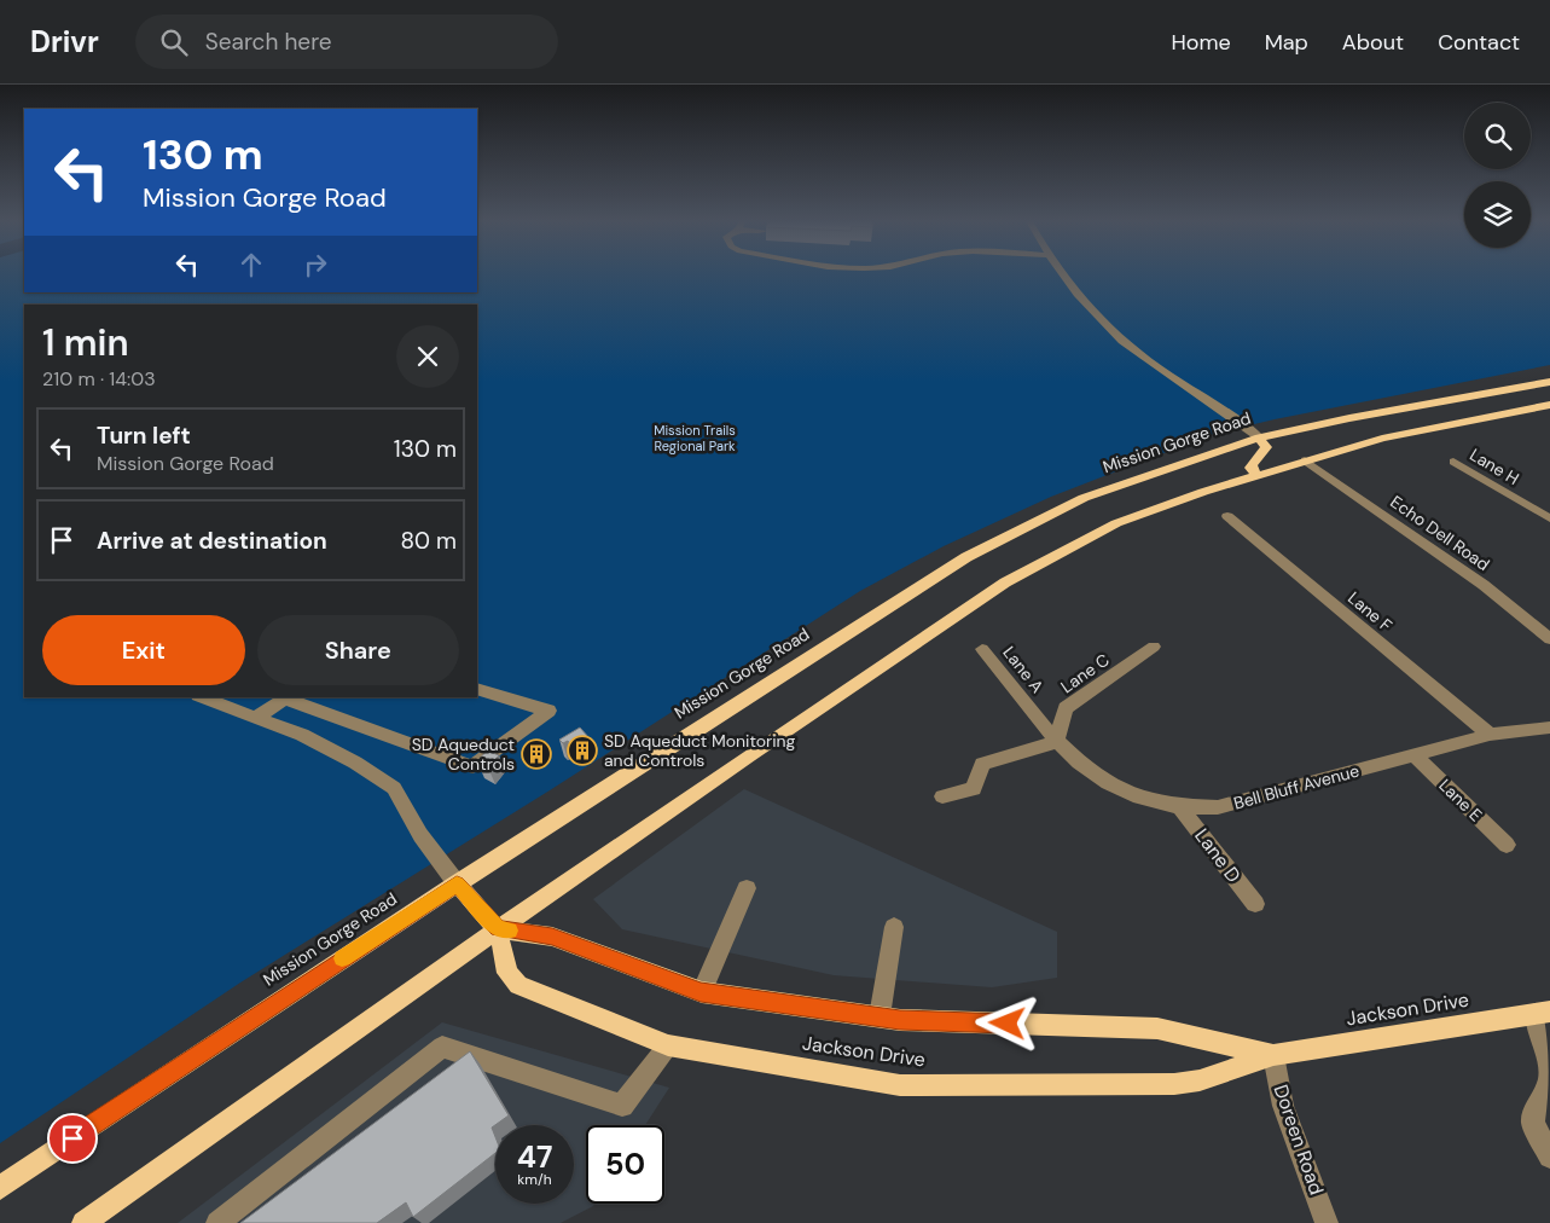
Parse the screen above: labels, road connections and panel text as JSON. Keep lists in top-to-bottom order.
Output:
{
  "streets": {
    "main road": ["Mission Gorge Road", "Jackson Drive"],
    "street": [
      "Lane H",
      "Echo Dell Road",
      "Lane F",
      "Lane A",
      "Lane C",
      "Bell Bluff Avenue",
      "Lane E",
      "Lane D",
      "Doreen Road"
    ]
  },
  "crossings": [
    ["Lane F", "Bell Bluff Avenue"],
    ["Lane A", "Lane C"],
    ["Lane A", "Bell Bluff Avenue"],
    ["Lane C", "Bell Bluff Avenue"],
    ["Bell Bluff Avenue", "Lane E"],
    ["Bell Bluff Avenue", "Lane D"],
    ["Jackson Drive", "Doreen Road"]
  ],
  "parks": ["Mission Trails Regional Park"],
  "places": {
    "building": ["SD Aqueduct Monitoring and Controls", "SD Aqueduct Controls"]
  },
  "page": {
    "header": "Drivr",
    "search": "Search here",
    "nav": [
      "Home",
      "Map",
      "About",
      "Contact"
    ],
    "turn": ["130 m", "Mission Gorge Road"],
    "heading": ["1 min", "210 m · 14:03"],
    "list": [
      {
        "name": "Turn left",
        "note": "Mission Gorge Road",
        "value": "130 m"
      },
      {
        "name": "Arrive at destination",
        "value": "80 m"
      }
    ],
    "buttons": ["Exit", "Share"],
    "speed": "47 km/h",
    "limit": "50"
  }
}
